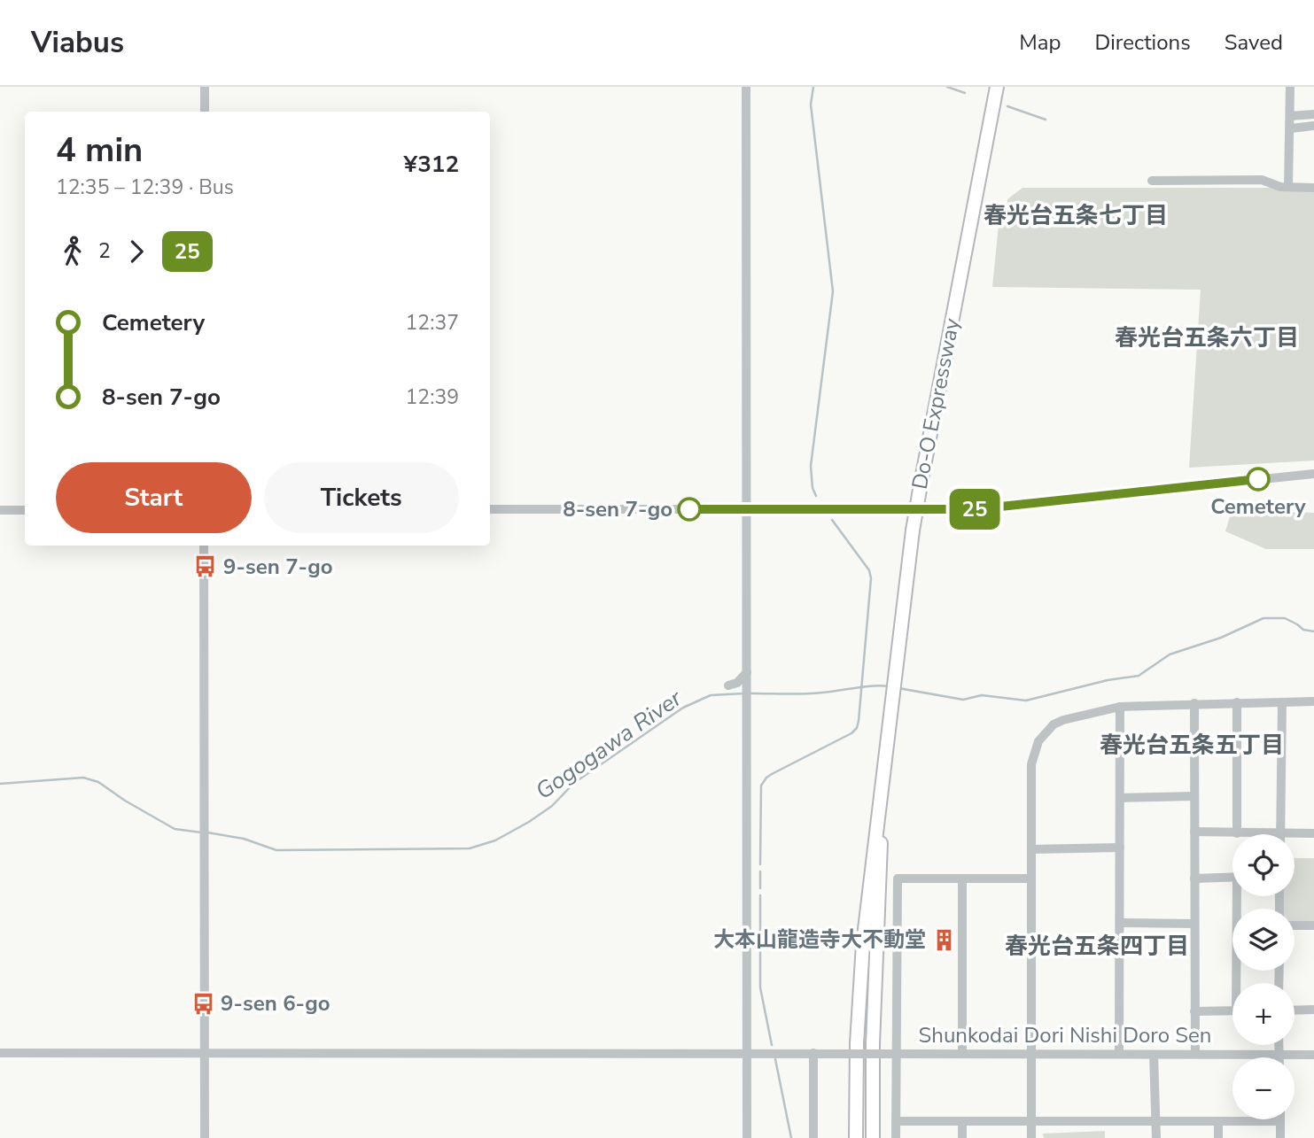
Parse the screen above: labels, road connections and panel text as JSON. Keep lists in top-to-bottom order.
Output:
{
  "streets": {
    "highway": ["Do-O Expressway"],
    "street": ["Shunkodai Dori Nishi Doro Sen"]
  },
  "districts": [
    "春光台五条七丁目",
    "春光台五条六丁目",
    "春光台五条五丁目",
    "春光台五条四丁目"
  ],
  "water": ["Gogogawa River"],
  "places": {
    "other": ["Cemetery", "8-sen 7-go"],
    "bus stop": ["9-sen 7-go", "9-sen 6-go"],
    "building": ["大本山龍造寺大不動堂"]
  },
  "lines": ["bus line 25"],
  "page": {
    "header": "Viabus",
    "nav": ["Map", "Directions", "Saved"],
    "on_map": "25",
    "heading": ["4 min", "12:35 – 12:39 · Bus", "¥312"],
    "legs": ["2", "25"],
    "list": [
      {
        "name": "Cemetery",
        "value": "12:37"
      },
      {
        "name": "8-sen 7-go",
        "value": "12:39"
      }
    ],
    "buttons": ["Start", "Tickets"],
    "map_buttons": ["+", "−"]
  }
}
